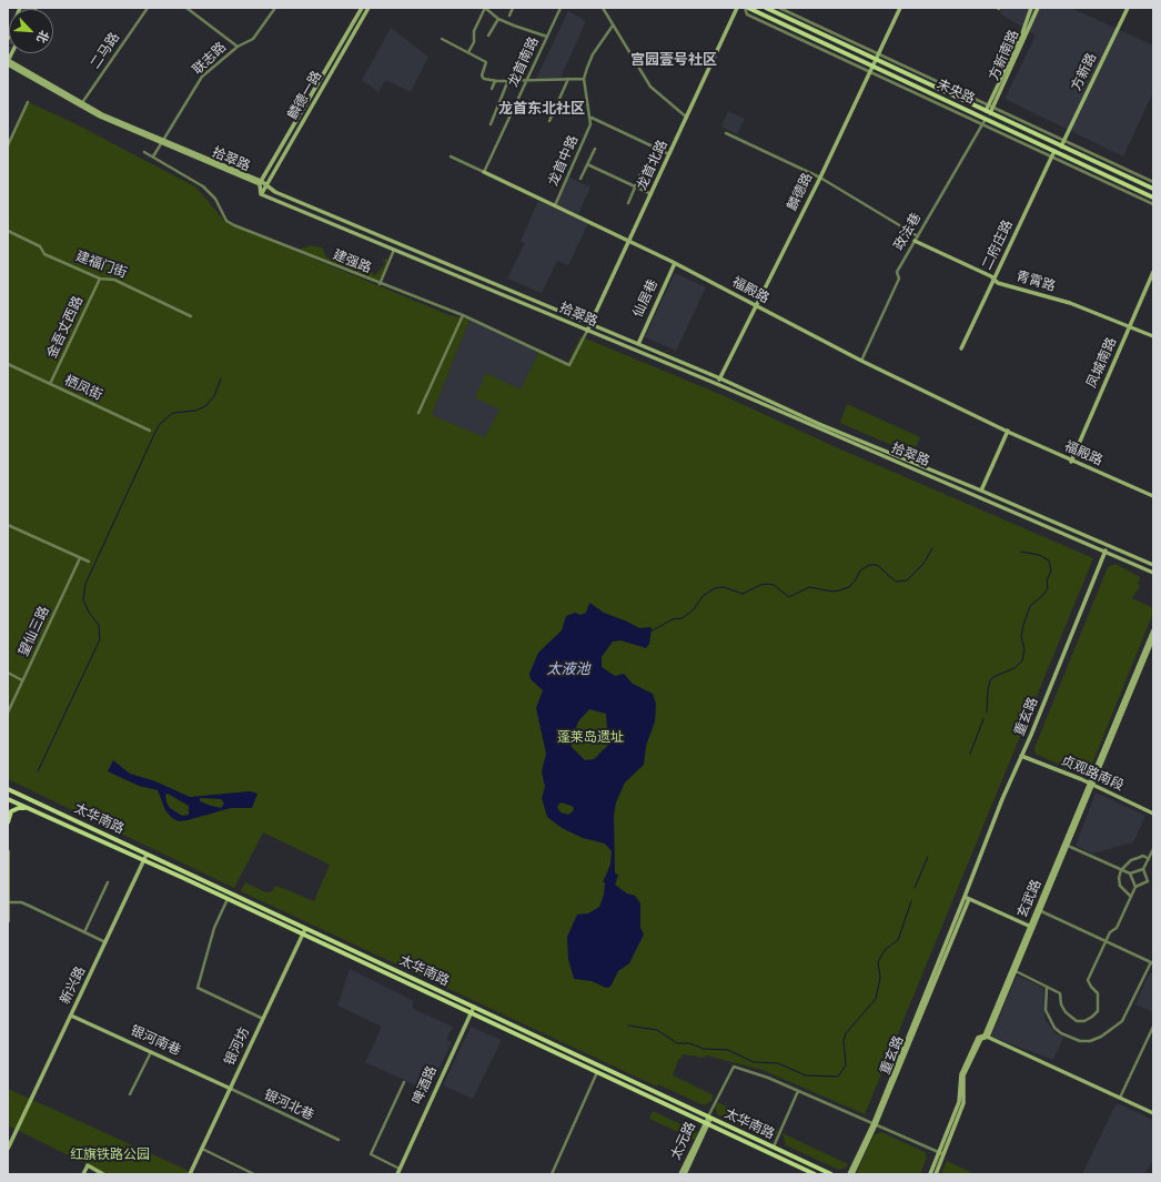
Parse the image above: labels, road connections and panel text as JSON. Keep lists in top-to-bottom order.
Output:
{
  "streets": {
    "main road": ["未央路", "太华南路"],
    "street": [
      "二马路",
      "方新南路",
      "联志路",
      "龙首南路",
      "方新路",
      "麟德一路",
      "拾翠路",
      "龙首中路",
      "龙首北路",
      "麟德路",
      "政法巷",
      "二府庄路",
      "建强路",
      "建福门街",
      "青霄路",
      "福殿路",
      "仙居巷",
      "金吾丈西路",
      "凤城南路",
      "栖凤街",
      "望仙三路",
      "重玄路",
      "贞观路南段",
      "玄武路",
      "新兴路",
      "银河南巷",
      "银河坊",
      "啤酒路",
      "银河北巷",
      "太元路"
    ]
  },
  "crossings": [
    ["二马路", "拾翠路"],
    ["方新南路", "未央路"],
    ["联志路", "拾翠路"],
    ["联志路", "建强路"],
    ["龙首南路", "福殿路"],
    ["方新路", "未央路"],
    ["未央路", "麟德路"],
    ["未央路", "政法巷"],
    ["未央路", "二府庄路"],
    ["麟德一路", "拾翠路"],
    ["拾翠路", "龙首北路"],
    ["拾翠路", "麟德路"],
    ["拾翠路", "建强路"],
    ["拾翠路", "仙居巷"],
    ["拾翠路", "重玄路"],
    ["龙首中路", "福殿路"],
    ["龙首北路", "建强路"],
    ["龙首北路", "福殿路"],
    ["麟德路", "福殿路"],
    ["政法巷", "青霄路"],
    ["政法巷", "福殿路"],
    ["二府庄路", "青霄路"],
    ["建福门街", "金吾丈西路"],
    ["青霄路", "凤城南路"],
    ["福殿路", "仙居巷"],
    ["福殿路", "凤城南路"],
    ["金吾丈西路", "栖凤街"],
    ["重玄路", "贞观路南段"],
    ["贞观路南段", "玄武路"],
    ["太华南路", "新兴路"],
    ["太华南路", "银河坊"],
    ["太华南路", "啤酒路"],
    ["太华南路", "太元路"],
    ["新兴路", "银河南巷"],
    ["银河南巷", "银河坊"],
    ["银河南巷", "银河北巷"],
    ["银河坊", "银河北巷"]
  ],
  "districts": ["宫园壹号社区", "龙首东北社区"],
  "water": ["太液池"],
  "parks": ["蓬莱岛遗址", "红旗铁路公园"],
  "north": "bottom right"
}
